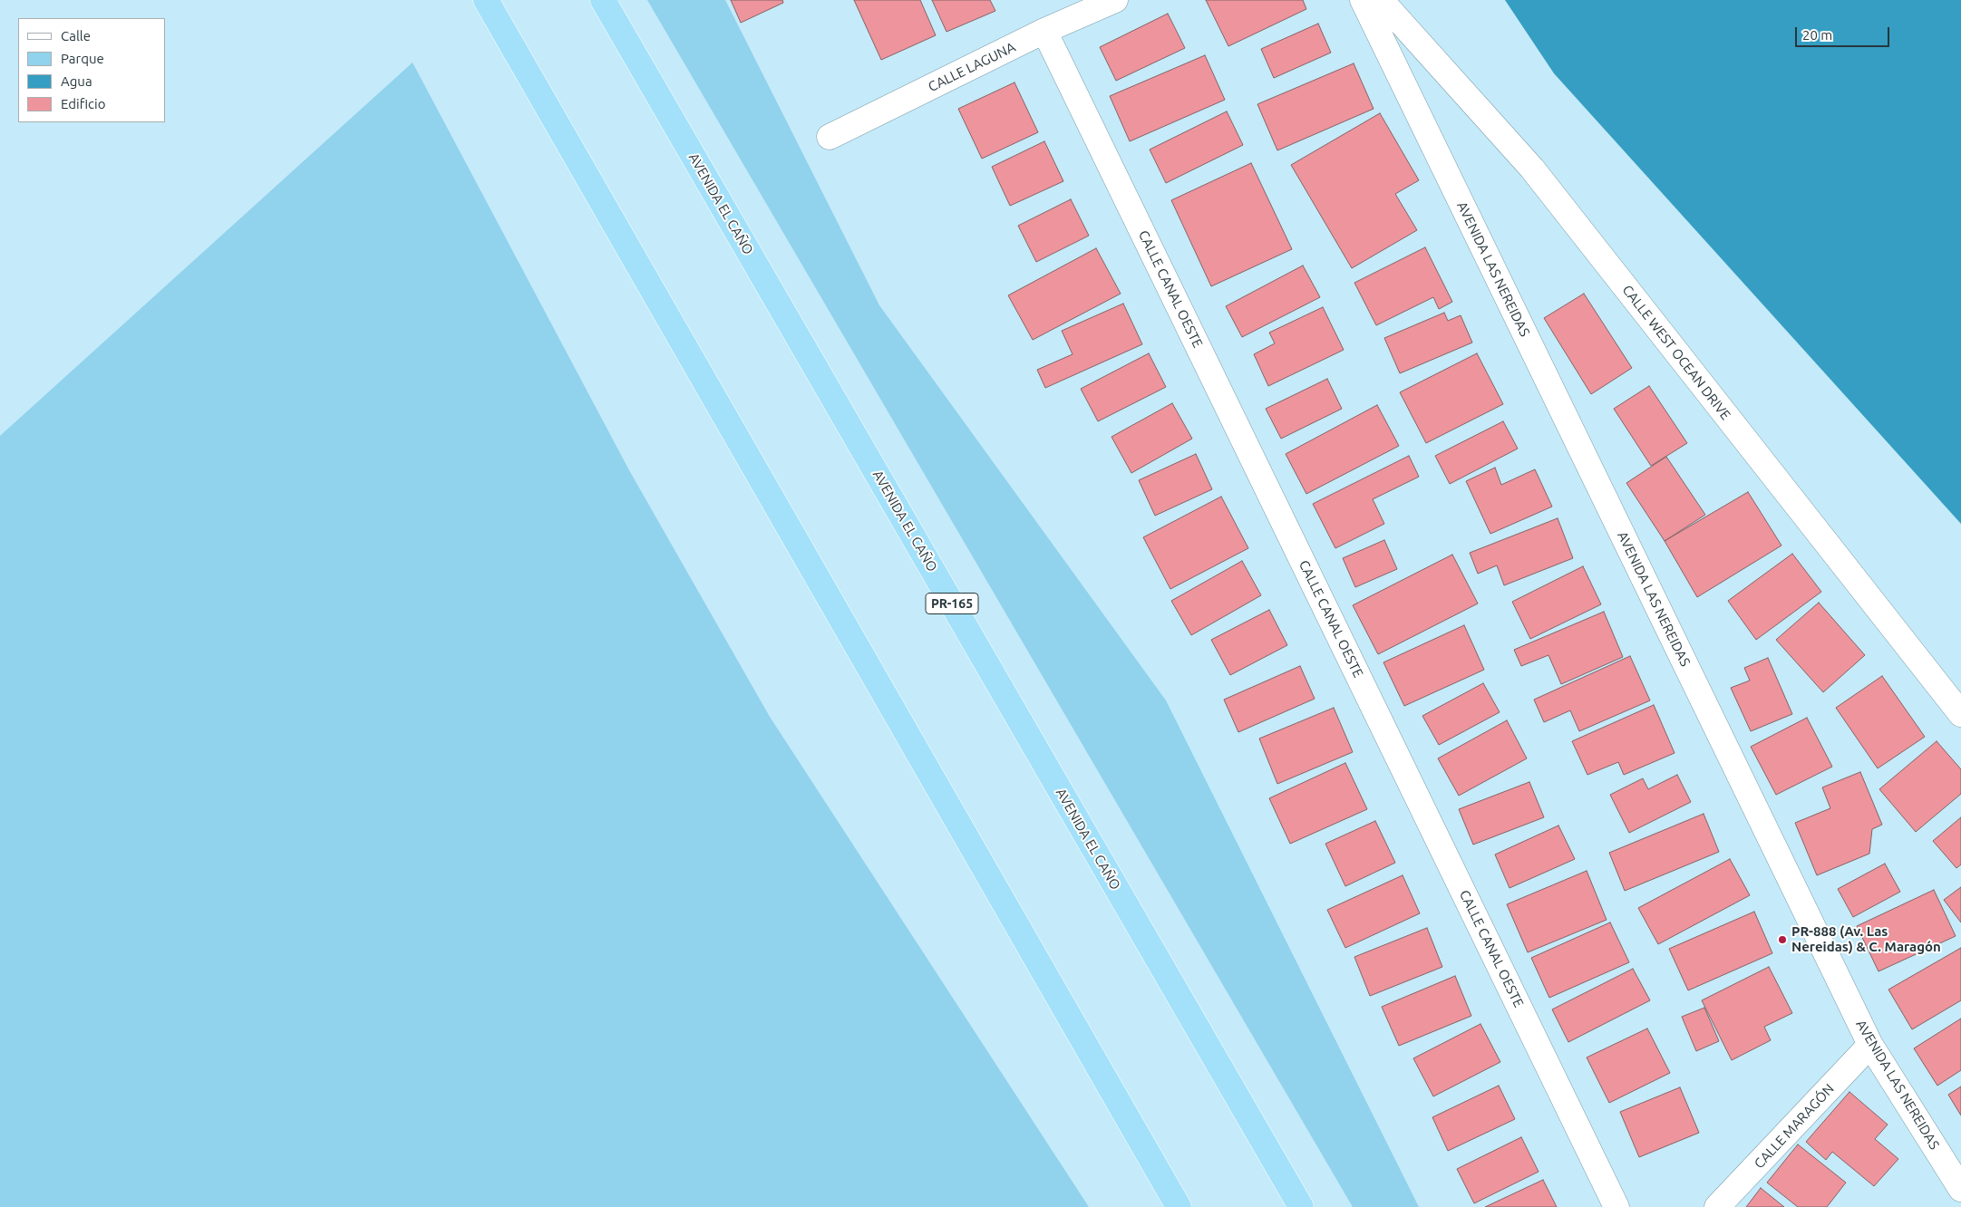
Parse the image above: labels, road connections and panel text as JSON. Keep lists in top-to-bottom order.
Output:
{
  "streets": {
    "highway": ["AVENIDA EL CAÑO", "PR-165"],
    "street": [
      "CALLE LAGUNA",
      "AVENIDA LAS NEREIDAS",
      "CALLE CANAL OESTE",
      "CALLE WEST OCEAN DRIVE",
      "CALLE MARAGÓN"
    ]
  },
  "crossings": [
    ["CALLE LAGUNA", "CALLE CANAL OESTE"],
    ["AVENIDA LAS NEREIDAS", "CALLE MARAGÓN"]
  ],
  "places": ["PR-888 (Av. Las Nereidas) & C. Maragón"],
  "legend": [
    "Calle",
    "Parque",
    "Agua",
    "Edificio"
  ],
  "scale_bar": "20 m"
}
